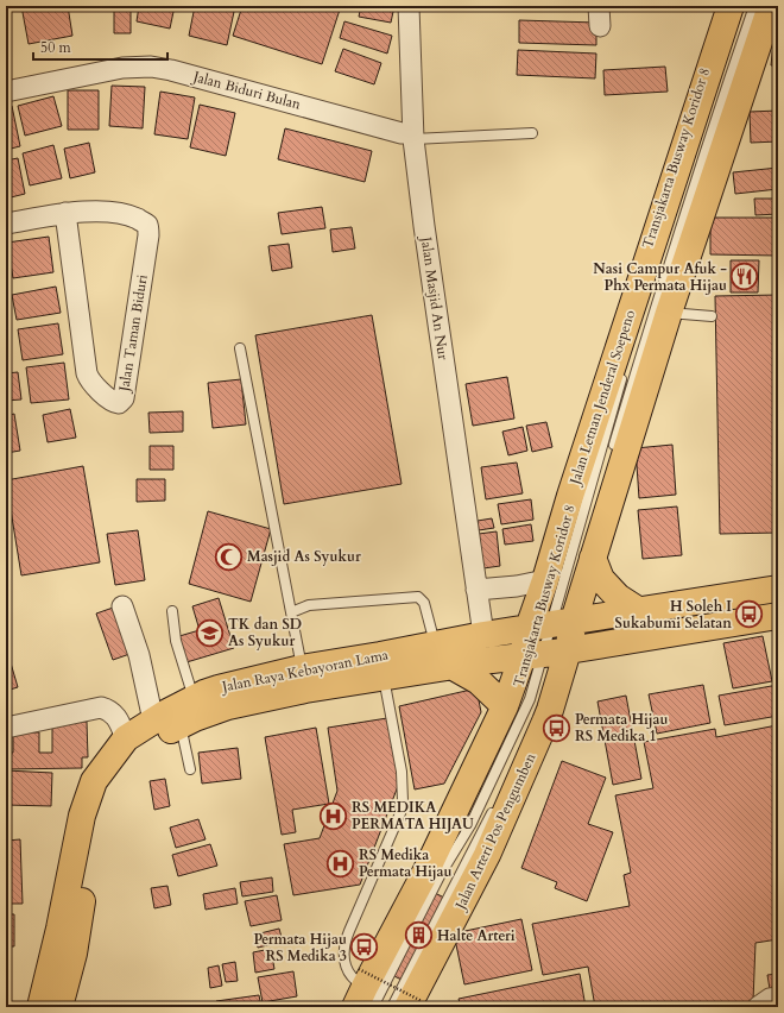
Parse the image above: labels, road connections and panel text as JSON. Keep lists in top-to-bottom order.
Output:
{
  "streets": {
    "main road": ["Jalan Letnan Jenderal Soepeno", "Jalan Raya Kebayoran Lama", "Jalan Arteri Pos Pengumben"],
    "street": ["Jalan Biduri Bulan", "Jalan Masjid An Nur", "Jalan Taman Biduri"],
    "lane": ["Transjakarta Busway Koridor 8"]
  },
  "crossings": [
    ["Jalan Biduri Bulan", "Jalan Masjid An Nur"],
    ["Transjakarta Busway Koridor 8", "Jalan Letnan Jenderal Soepeno"],
    ["Transjakarta Busway Koridor 8", "Jalan Raya Kebayoran Lama"],
    ["Transjakarta Busway Koridor 8", "Jalan Arteri Pos Pengumben"],
    ["Jalan Masjid An Nur", "Jalan Raya Kebayoran Lama"],
    ["Jalan Letnan Jenderal Soepeno", "Jalan Raya Kebayoran Lama"],
    ["Jalan Letnan Jenderal Soepeno", "Jalan Arteri Pos Pengumben"],
    ["Jalan Raya Kebayoran Lama", "Jalan Arteri Pos Pengumben"]
  ],
  "places": {
    "restaurant": ["Nasi Campur Afuk - Phx Permata Hijau"],
    "mosque": ["Masjid As Syukur"],
    "bus stop": ["H Soleh I Sukabumi Selatan", "Permata Hijau RS Medika 1", "Permata Hijau RS Medika 3"],
    "school or university": ["TK dan SD As Syukur"],
    "hospital": ["RS MEDIKA PERMATA HIJAU", "RS Medika Permata Hijau"],
    "building": ["Halte Arteri"]
  },
  "scale_bar": "50 m"
}
